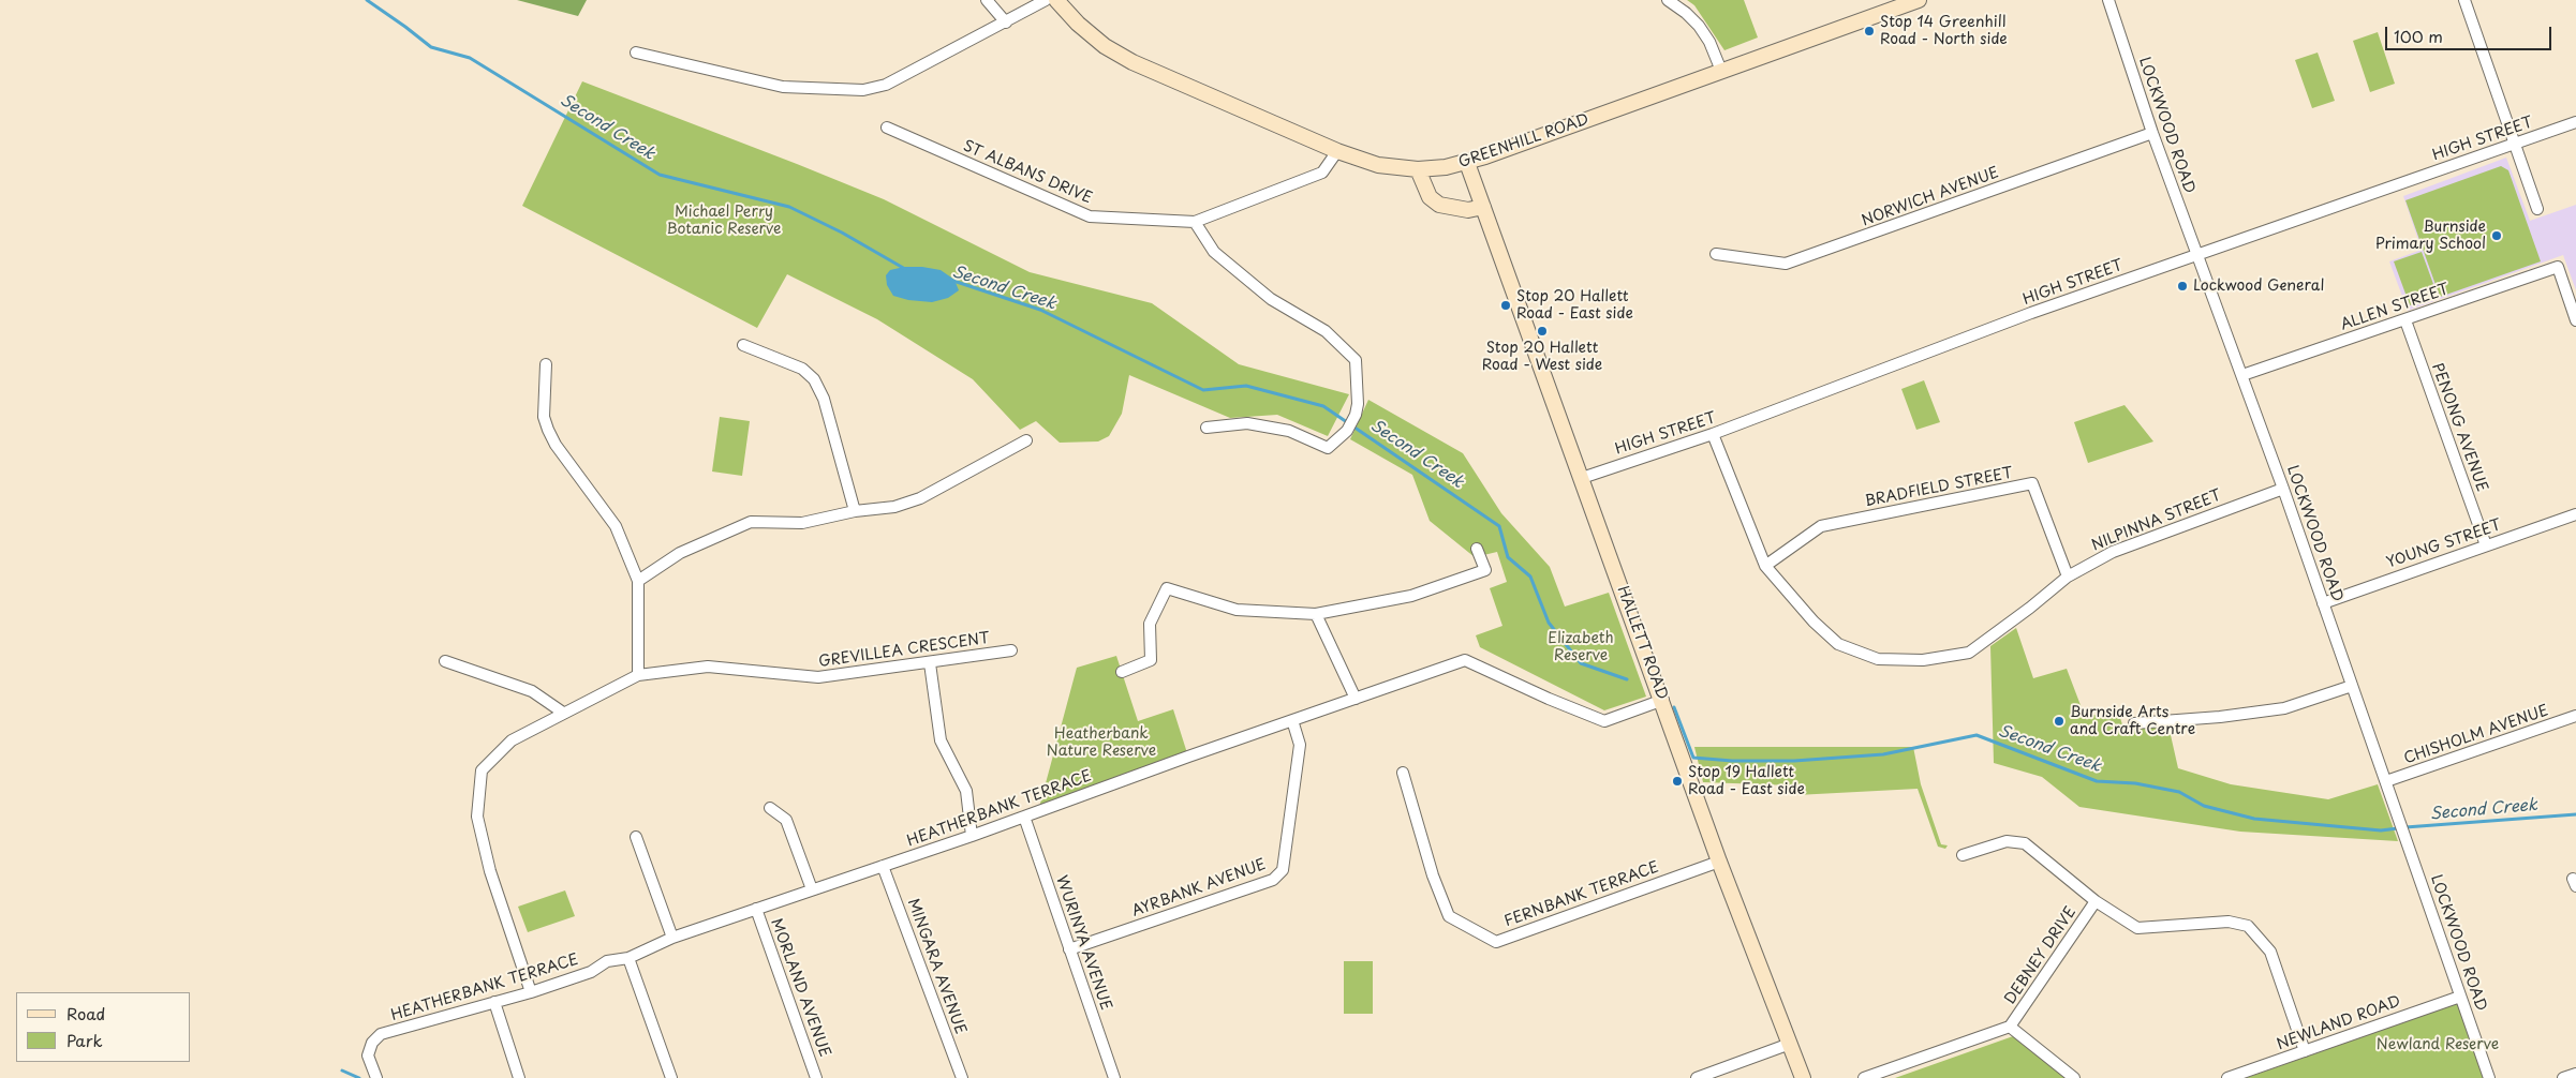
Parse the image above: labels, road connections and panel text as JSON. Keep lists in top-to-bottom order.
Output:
{
  "streets": {
    "main road": ["GREENHILL ROAD", "HALLETT ROAD"],
    "street": [
      "LOCKWOOD ROAD",
      "HIGH STREET",
      "ST ALBANS DRIVE",
      "NORWICH AVENUE",
      "ALLEN STREET",
      "PENONG AVENUE",
      "BRADFIELD STREET",
      "NILPINNA STREET",
      "YOUNG STREET",
      "GREVILLEA CRESCENT",
      "CHISHOLM AVENUE",
      "HEATHERBANK TERRACE",
      "AYRBANK AVENUE",
      "FERNBANK TERRACE",
      "WURINYA AVENUE",
      "DEBNEY DRIVE",
      "MINGARA AVENUE",
      "MORLAND AVENUE",
      "NEWLAND ROAD"
    ]
  },
  "crossings": [
    ["LOCKWOOD ROAD", "HIGH STREET"],
    ["LOCKWOOD ROAD", "NORWICH AVENUE"],
    ["LOCKWOOD ROAD", "ALLEN STREET"],
    ["LOCKWOOD ROAD", "NILPINNA STREET"],
    ["LOCKWOOD ROAD", "YOUNG STREET"],
    ["LOCKWOOD ROAD", "CHISHOLM AVENUE"],
    ["LOCKWOOD ROAD", "NEWLAND ROAD"],
    ["HIGH STREET", "NILPINNA STREET"],
    ["HIGH STREET", "HALLETT ROAD"],
    ["GREENHILL ROAD", "HALLETT ROAD"],
    ["ALLEN STREET", "PENONG AVENUE"],
    ["PENONG AVENUE", "YOUNG STREET"],
    ["BRADFIELD STREET", "NILPINNA STREET"],
    ["HALLETT ROAD", "HEATHERBANK TERRACE"],
    ["HALLETT ROAD", "FERNBANK TERRACE"],
    ["GREVILLEA CRESCENT", "HEATHERBANK TERRACE"],
    ["HEATHERBANK TERRACE", "AYRBANK AVENUE"],
    ["HEATHERBANK TERRACE", "WURINYA AVENUE"],
    ["HEATHERBANK TERRACE", "MINGARA AVENUE"],
    ["HEATHERBANK TERRACE", "MORLAND AVENUE"],
    ["AYRBANK AVENUE", "WURINYA AVENUE"]
  ],
  "water": ["Second Creek"],
  "parks": [
    "Michael Perry Botanic Reserve",
    "Elizabeth Reserve",
    "Heatherbank Nature Reserve",
    "Newland Reserve"
  ],
  "places": [
    "Stop 14 Greenhill Road - North side",
    "Burnside Primary School",
    "Lockwood General",
    "Stop 20 Hallett Road - East side",
    "Stop 20 Hallett Road - West side",
    "Burnside Arts and Craft Centre",
    "Stop 19 Hallett Road - East side"
  ],
  "legend": ["Road", "Park"],
  "scale_bar": "100 m"
}
